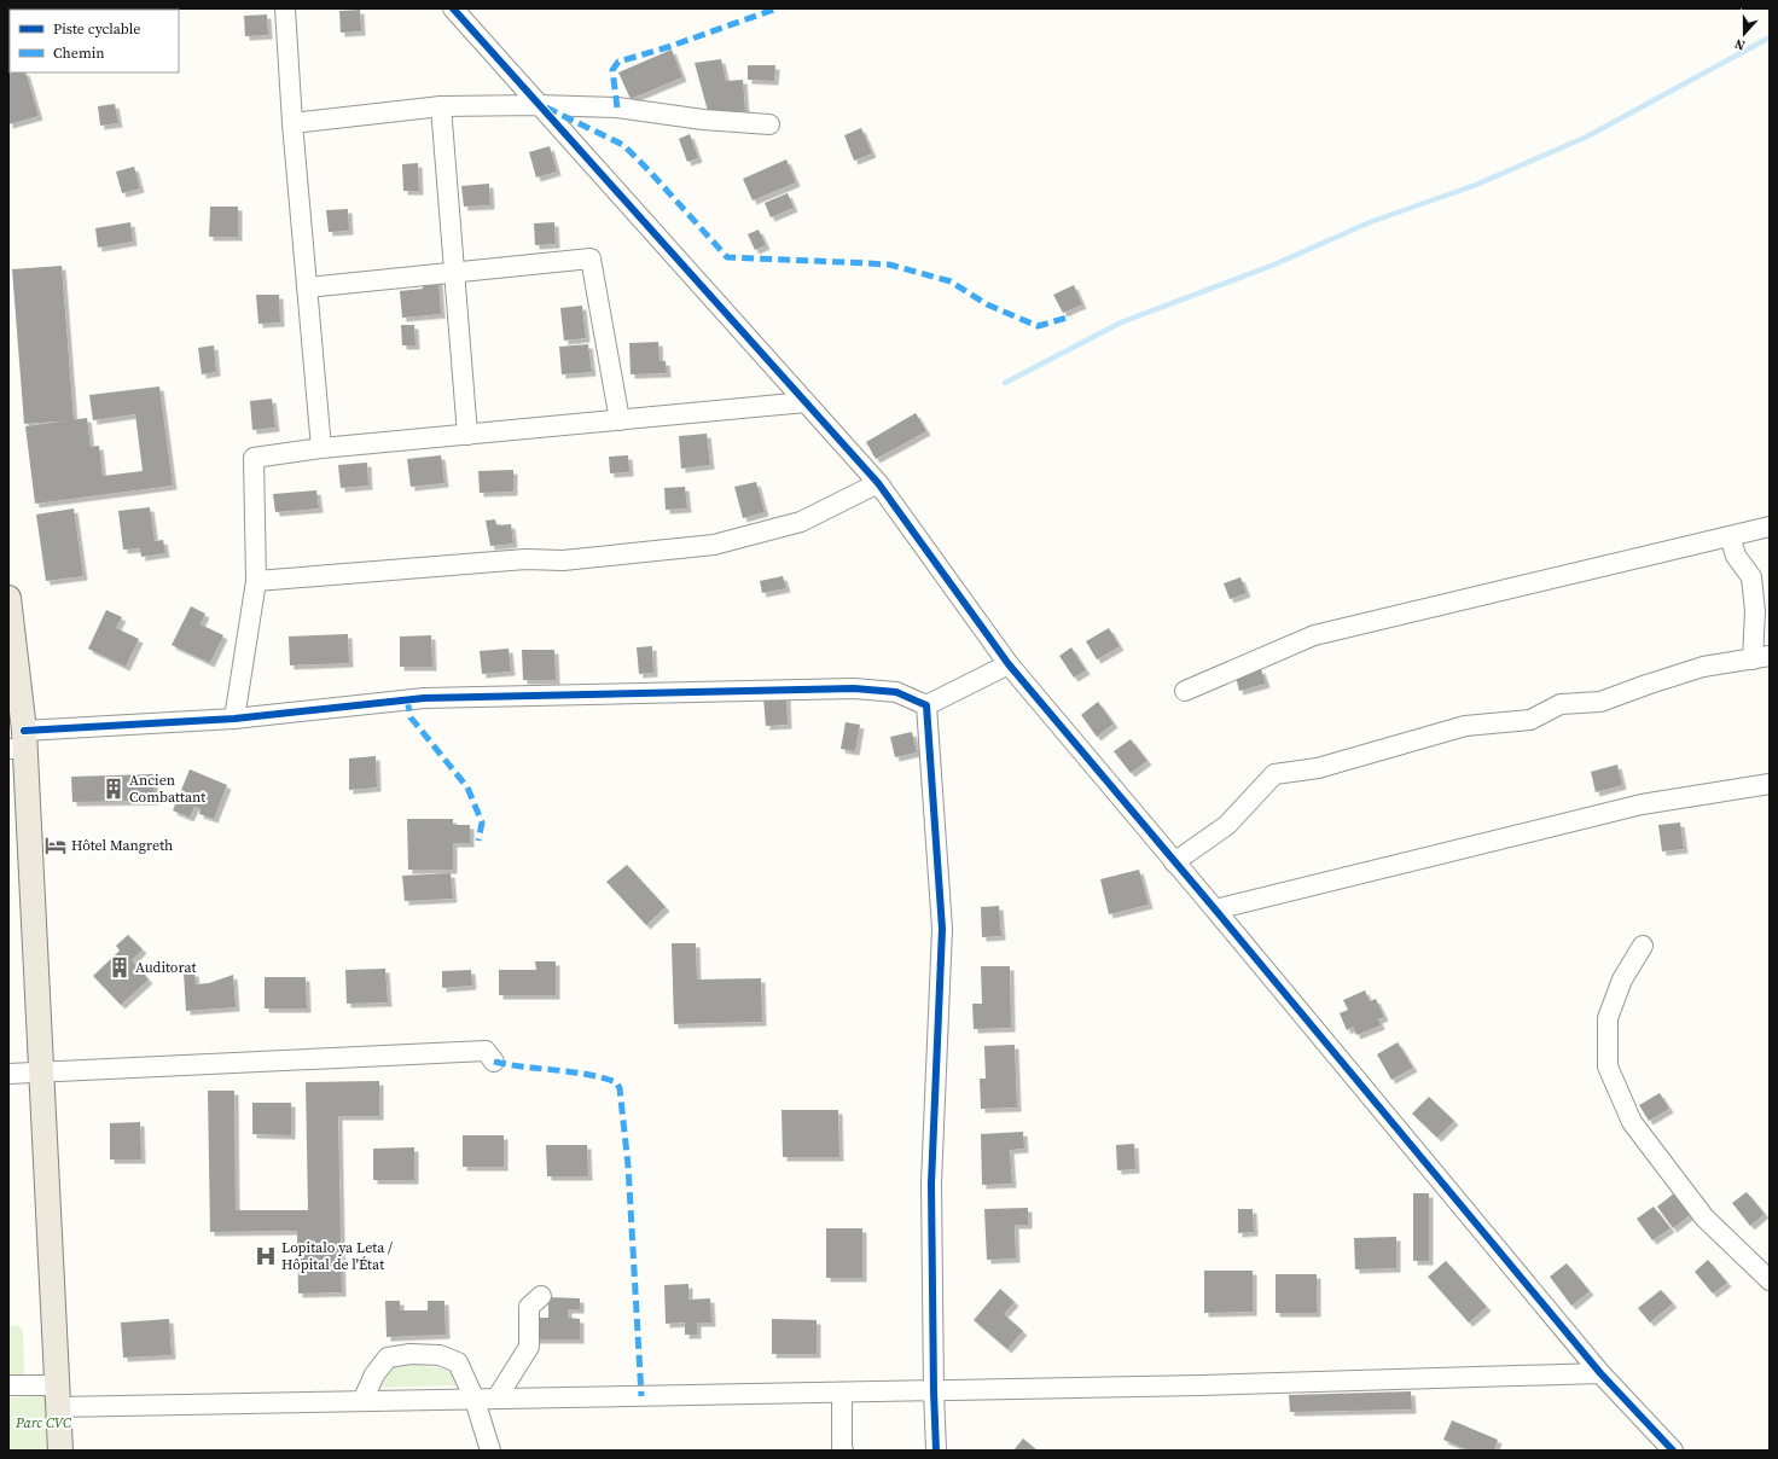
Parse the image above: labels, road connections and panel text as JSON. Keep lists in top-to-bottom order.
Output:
{
  "parks": ["Parc CVC"],
  "places": {
    "building": ["Ancien Combattant", "Auditorat"],
    "hotel": ["Hôtel Mangreth"],
    "hospital": ["Lopitalo ya Leta / Hôpital de l'État"]
  },
  "legend": ["Piste cyclable", "Chemin"],
  "north": "bottom"
}
